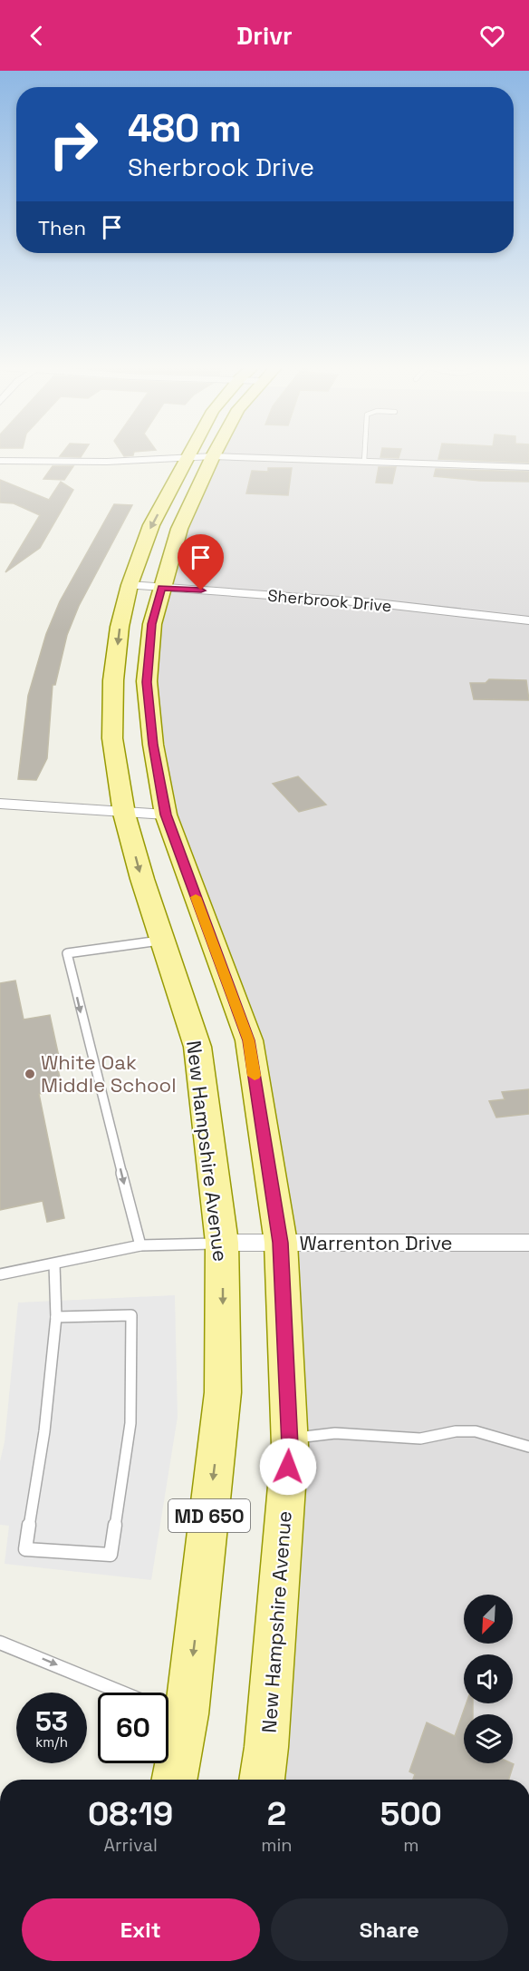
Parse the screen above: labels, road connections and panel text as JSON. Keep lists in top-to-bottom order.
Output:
{
  "streets": {
    "main road": ["New Hampshire Avenue", "MD 650"],
    "street": ["Sherbrook Drive", "Warrenton Drive"]
  },
  "crossings": [
    ["Sherbrook Drive", "New Hampshire Avenue"],
    ["New Hampshire Avenue", "Warrenton Drive"]
  ],
  "places": ["White Oak Middle School"],
  "north": "bottom left",
  "page": {
    "header": "Drivr",
    "turn": ["480 m", "Sherbrook Drive"],
    "then": "Then",
    "speed": "53 km/h",
    "limit": "60",
    "eta": [
      "08:19",
      "Arrival",
      "2",
      "min",
      "500",
      "m"
    ],
    "buttons": ["Exit", "Share"]
  }
}
